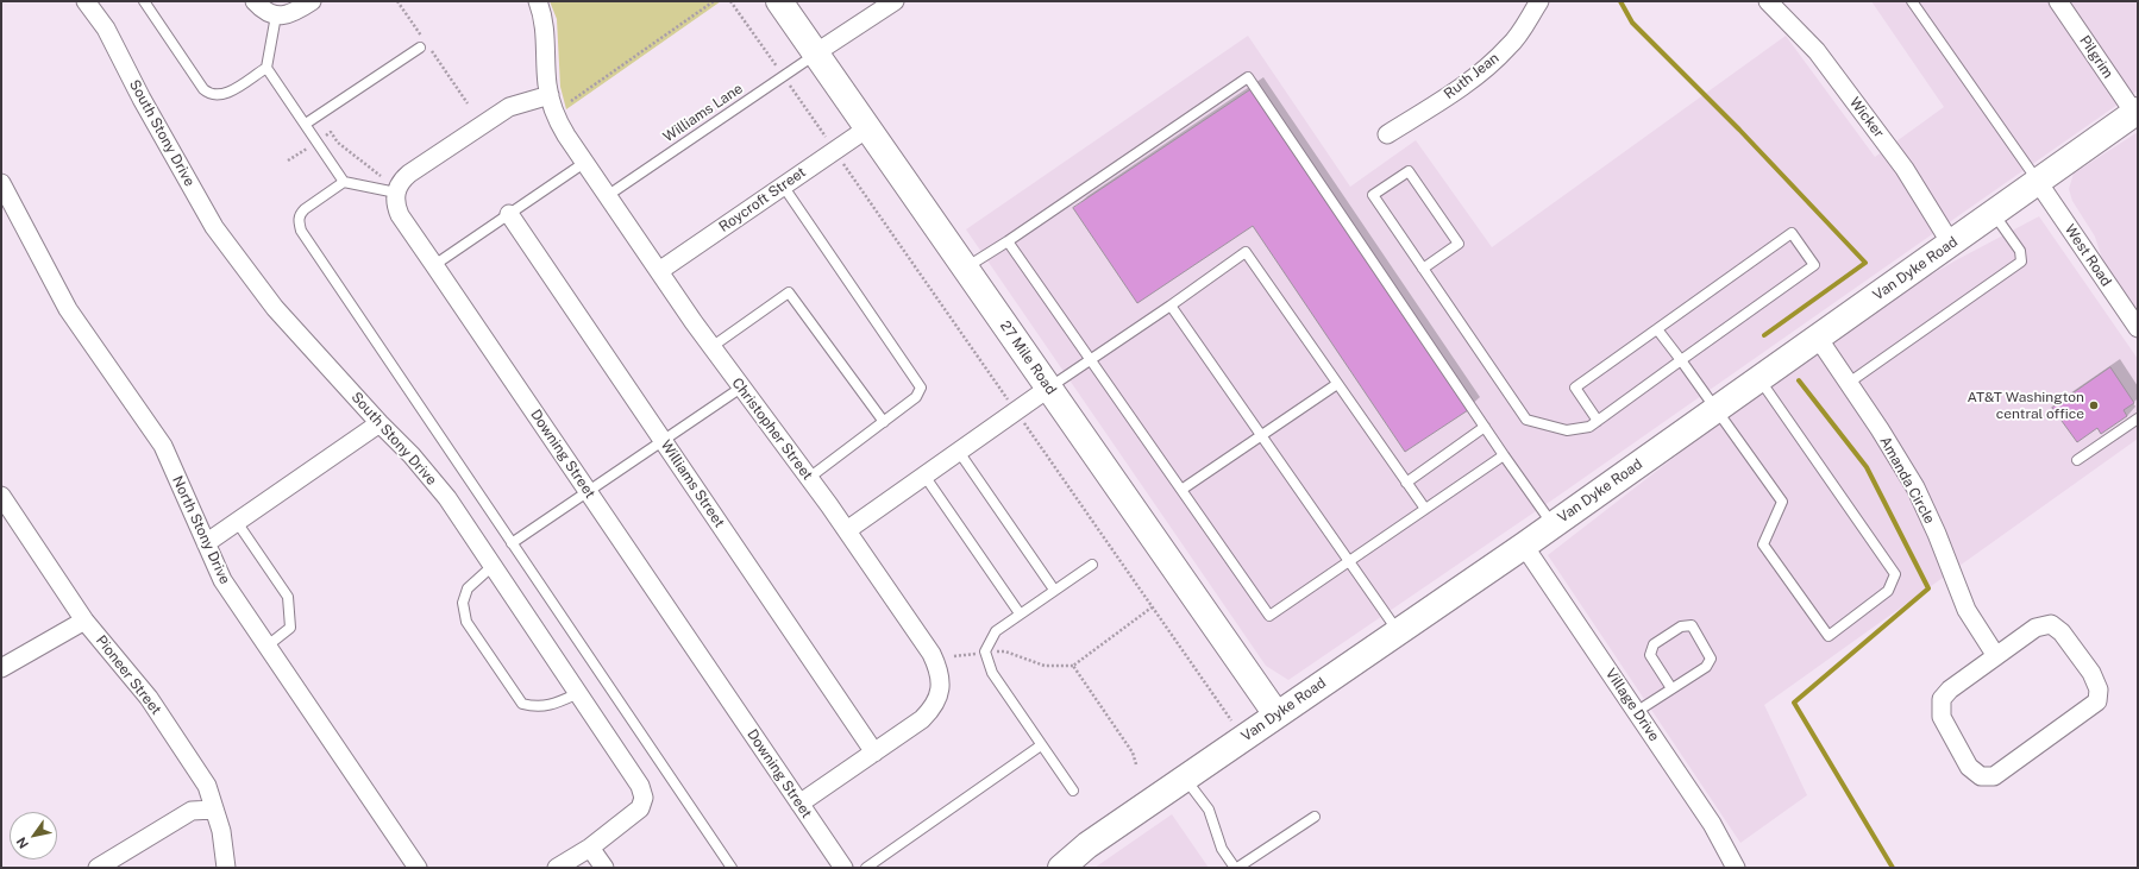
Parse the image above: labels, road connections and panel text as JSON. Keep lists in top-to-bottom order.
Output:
{
  "streets": {
    "street": [
      "Pilgrim",
      "Ruth Jean",
      "Wicker",
      "South Stony Drive",
      "Roycroft Street",
      "West Road",
      "Van Dyke Road",
      "27 Mile Road",
      "Christopher Street",
      "Downing Street",
      "Amanda Circle",
      "Williams Street",
      "North Stony Drive",
      "Pioneer Street",
      "Village Drive"
    ],
    "lane": ["Williams Lane"]
  },
  "crossings": [
    ["Pilgrim", "Van Dyke Road"],
    ["Williams Lane", "27 Mile Road"],
    ["Williams Lane", "Christopher Street"],
    ["Wicker", "Van Dyke Road"],
    ["Roycroft Street", "27 Mile Road"],
    ["Roycroft Street", "Christopher Street"],
    ["West Road", "Van Dyke Road"],
    ["Van Dyke Road", "27 Mile Road"],
    ["Van Dyke Road", "Amanda Circle"],
    ["Van Dyke Road", "Village Drive"],
    ["Christopher Street", "Downing Street"],
    ["Christopher Street", "Williams Street"]
  ],
  "places": ["AT&T Washington central office"],
  "north": "bottom left"
}
